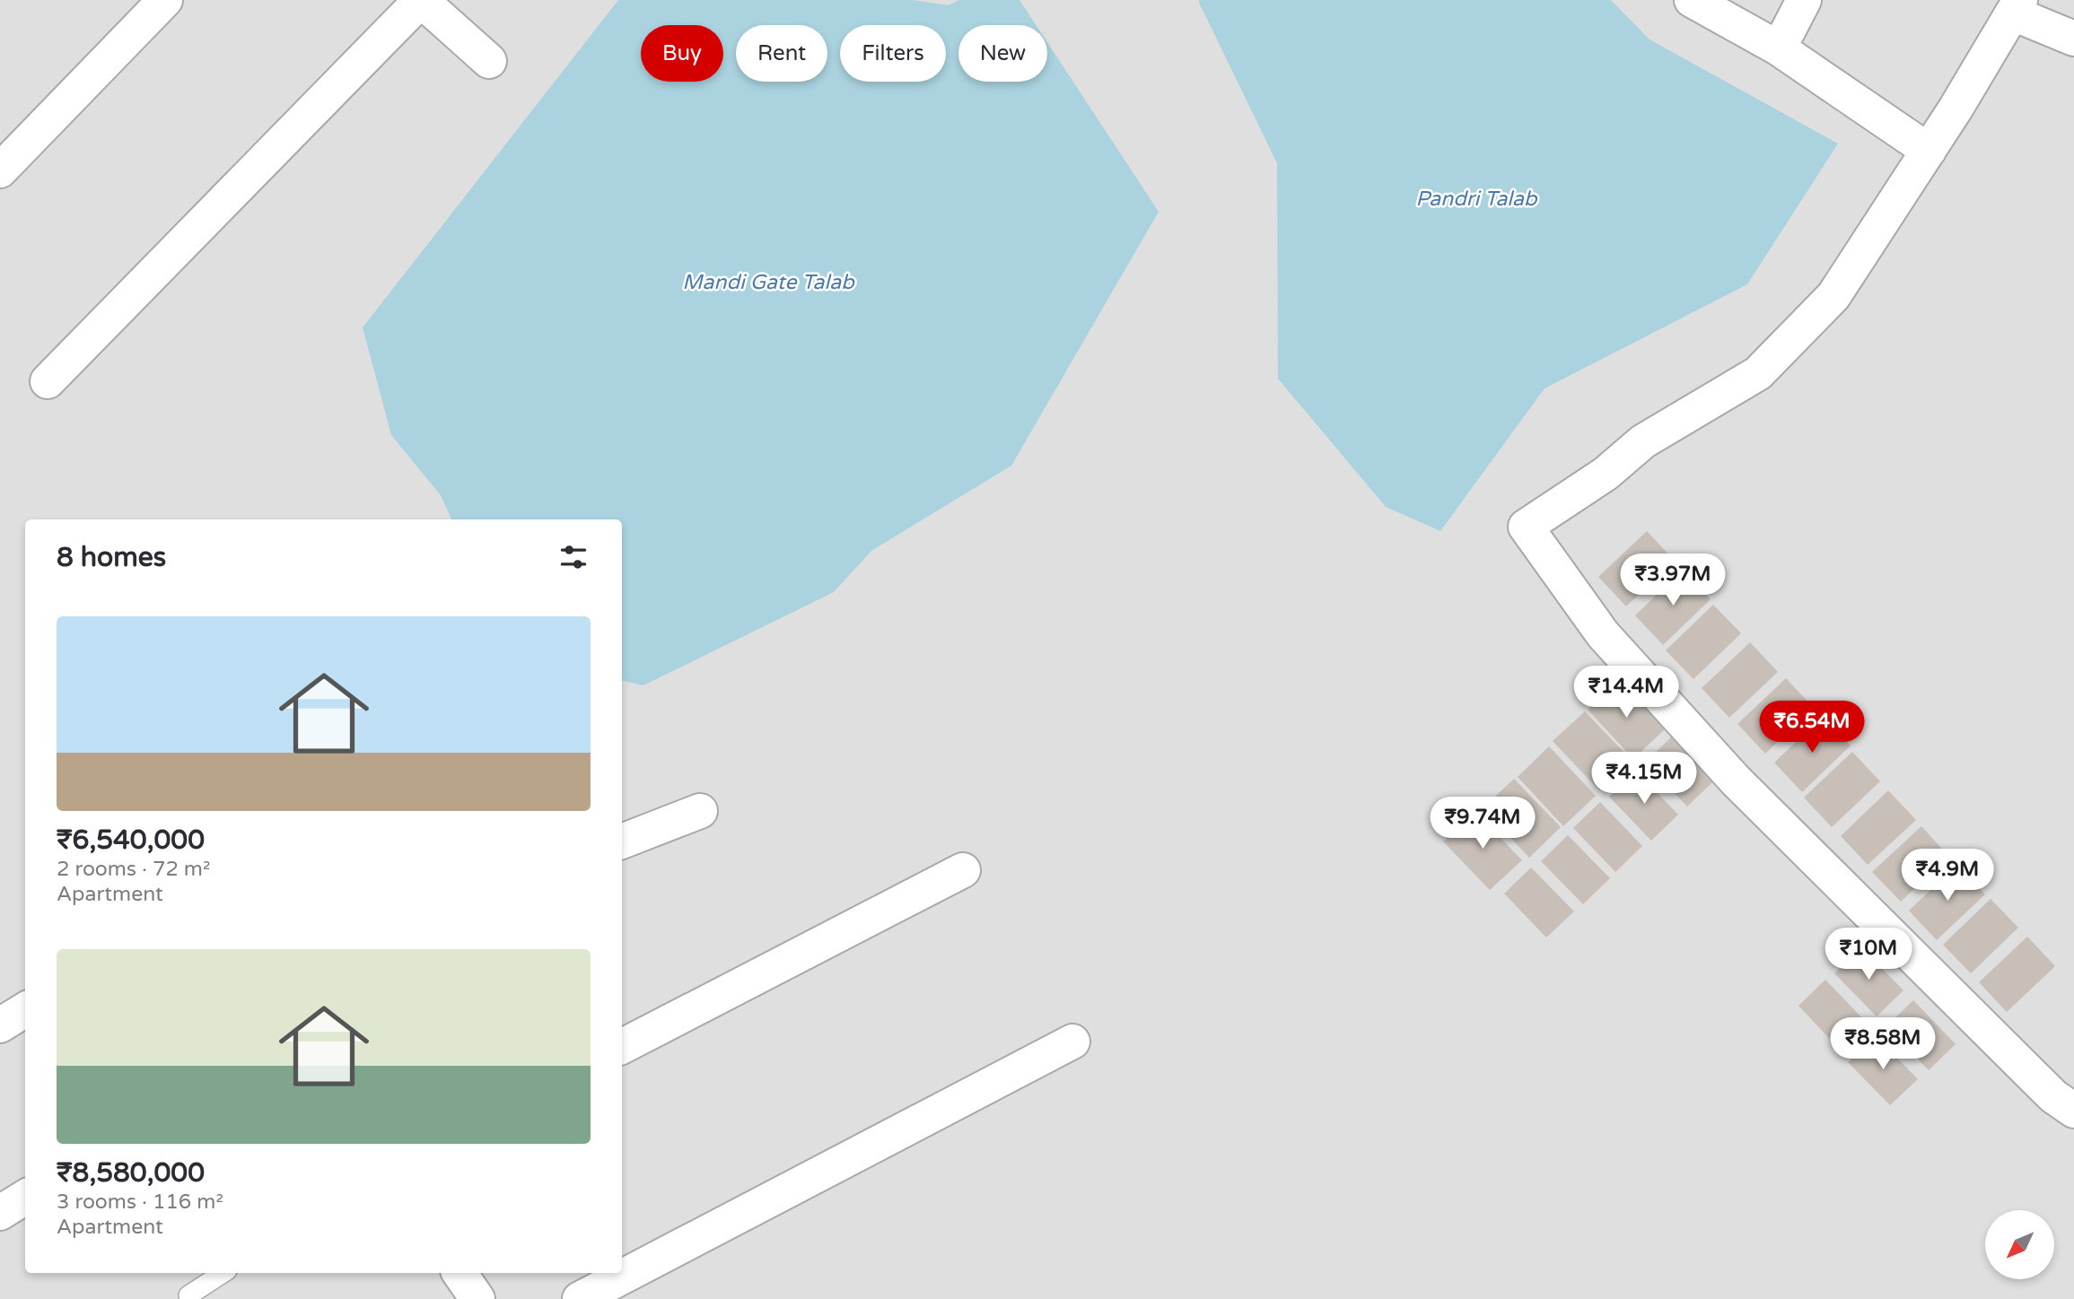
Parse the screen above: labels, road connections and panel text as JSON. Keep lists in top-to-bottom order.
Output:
{
  "water": ["Pandri Talab", "Mandi Gate Talab"],
  "north": "bottom left",
  "page": {
    "chip": [
      "Buy",
      "Rent",
      "Filters",
      "New"
    ],
    "heading": "8 homes",
    "price": [
      "₹3.97M",
      "₹14.4M",
      "₹6.54M",
      "₹4.15M",
      "₹9.74M",
      "₹4.9M",
      "₹10M",
      "₹8.58M"
    ],
    "list": [
      {
        "name": "₹6,540,000",
        "note": "2 rooms · 72 m² · Apartment"
      },
      {
        "name": "₹8,580,000",
        "note": "3 rooms · 116 m² · Apartment"
      }
    ]
  }
}
